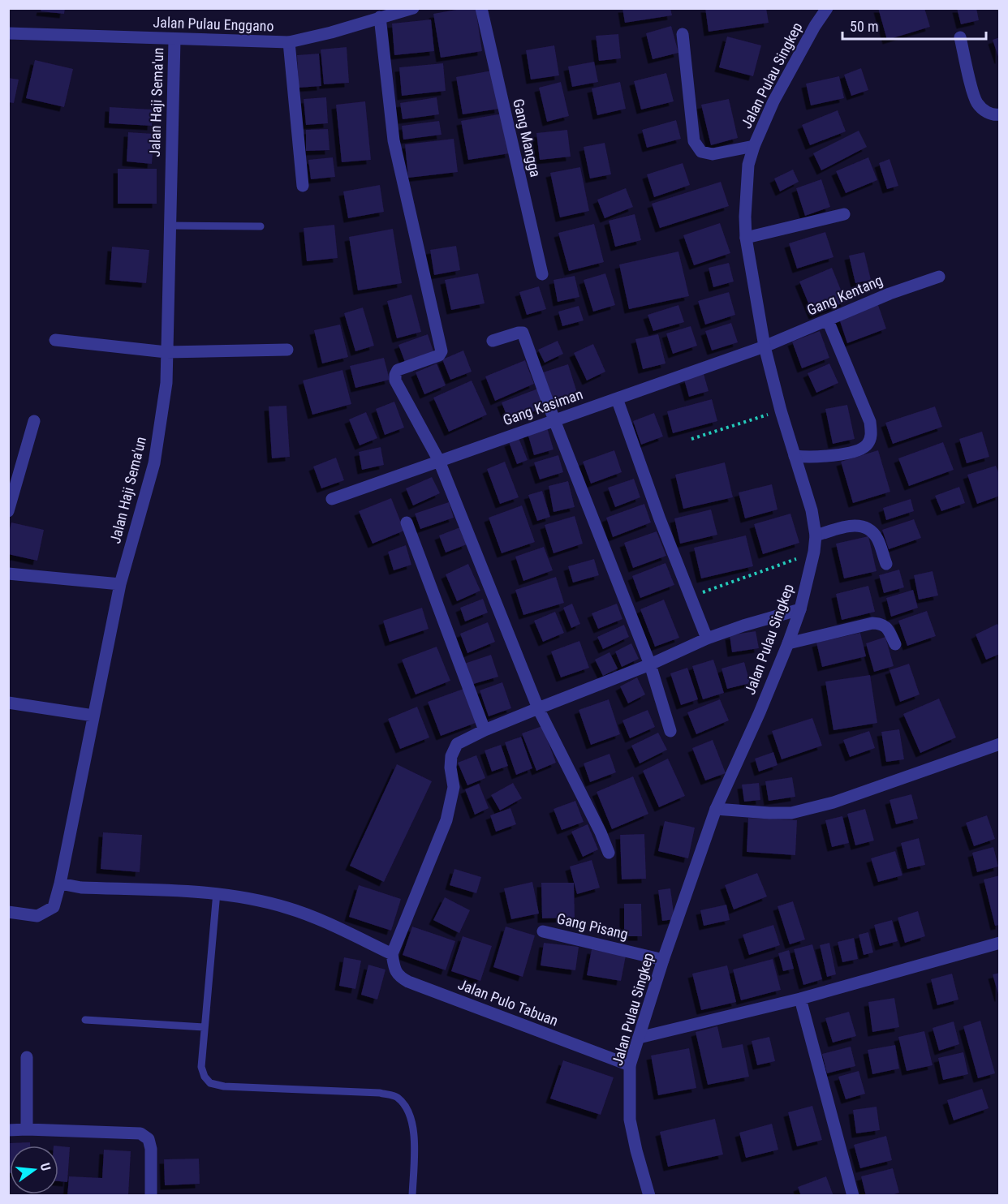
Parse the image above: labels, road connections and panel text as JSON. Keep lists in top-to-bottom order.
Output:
{
  "streets": {
    "street": [
      "Jalan Pulau Enggano",
      "Jalan Pulau Singkep",
      "Jalan Haji Sema'un",
      "Gang Mangga",
      "Gang Kentang",
      "Gang Kasiman",
      "Gang Pisang",
      "Jalan Pulo Tabuan"
    ]
  },
  "crossings": [
    ["Jalan Pulau Enggano", "Jalan Haji Sema'un"],
    ["Jalan Pulau Singkep", "Gang Kentang"],
    ["Jalan Pulau Singkep", "Gang Kasiman"],
    ["Jalan Pulau Singkep", "Gang Pisang"],
    ["Jalan Pulau Singkep", "Jalan Pulo Tabuan"],
    ["Gang Kentang", "Gang Kasiman"]
  ],
  "scale_bar": "50 m",
  "north": "right"
}
